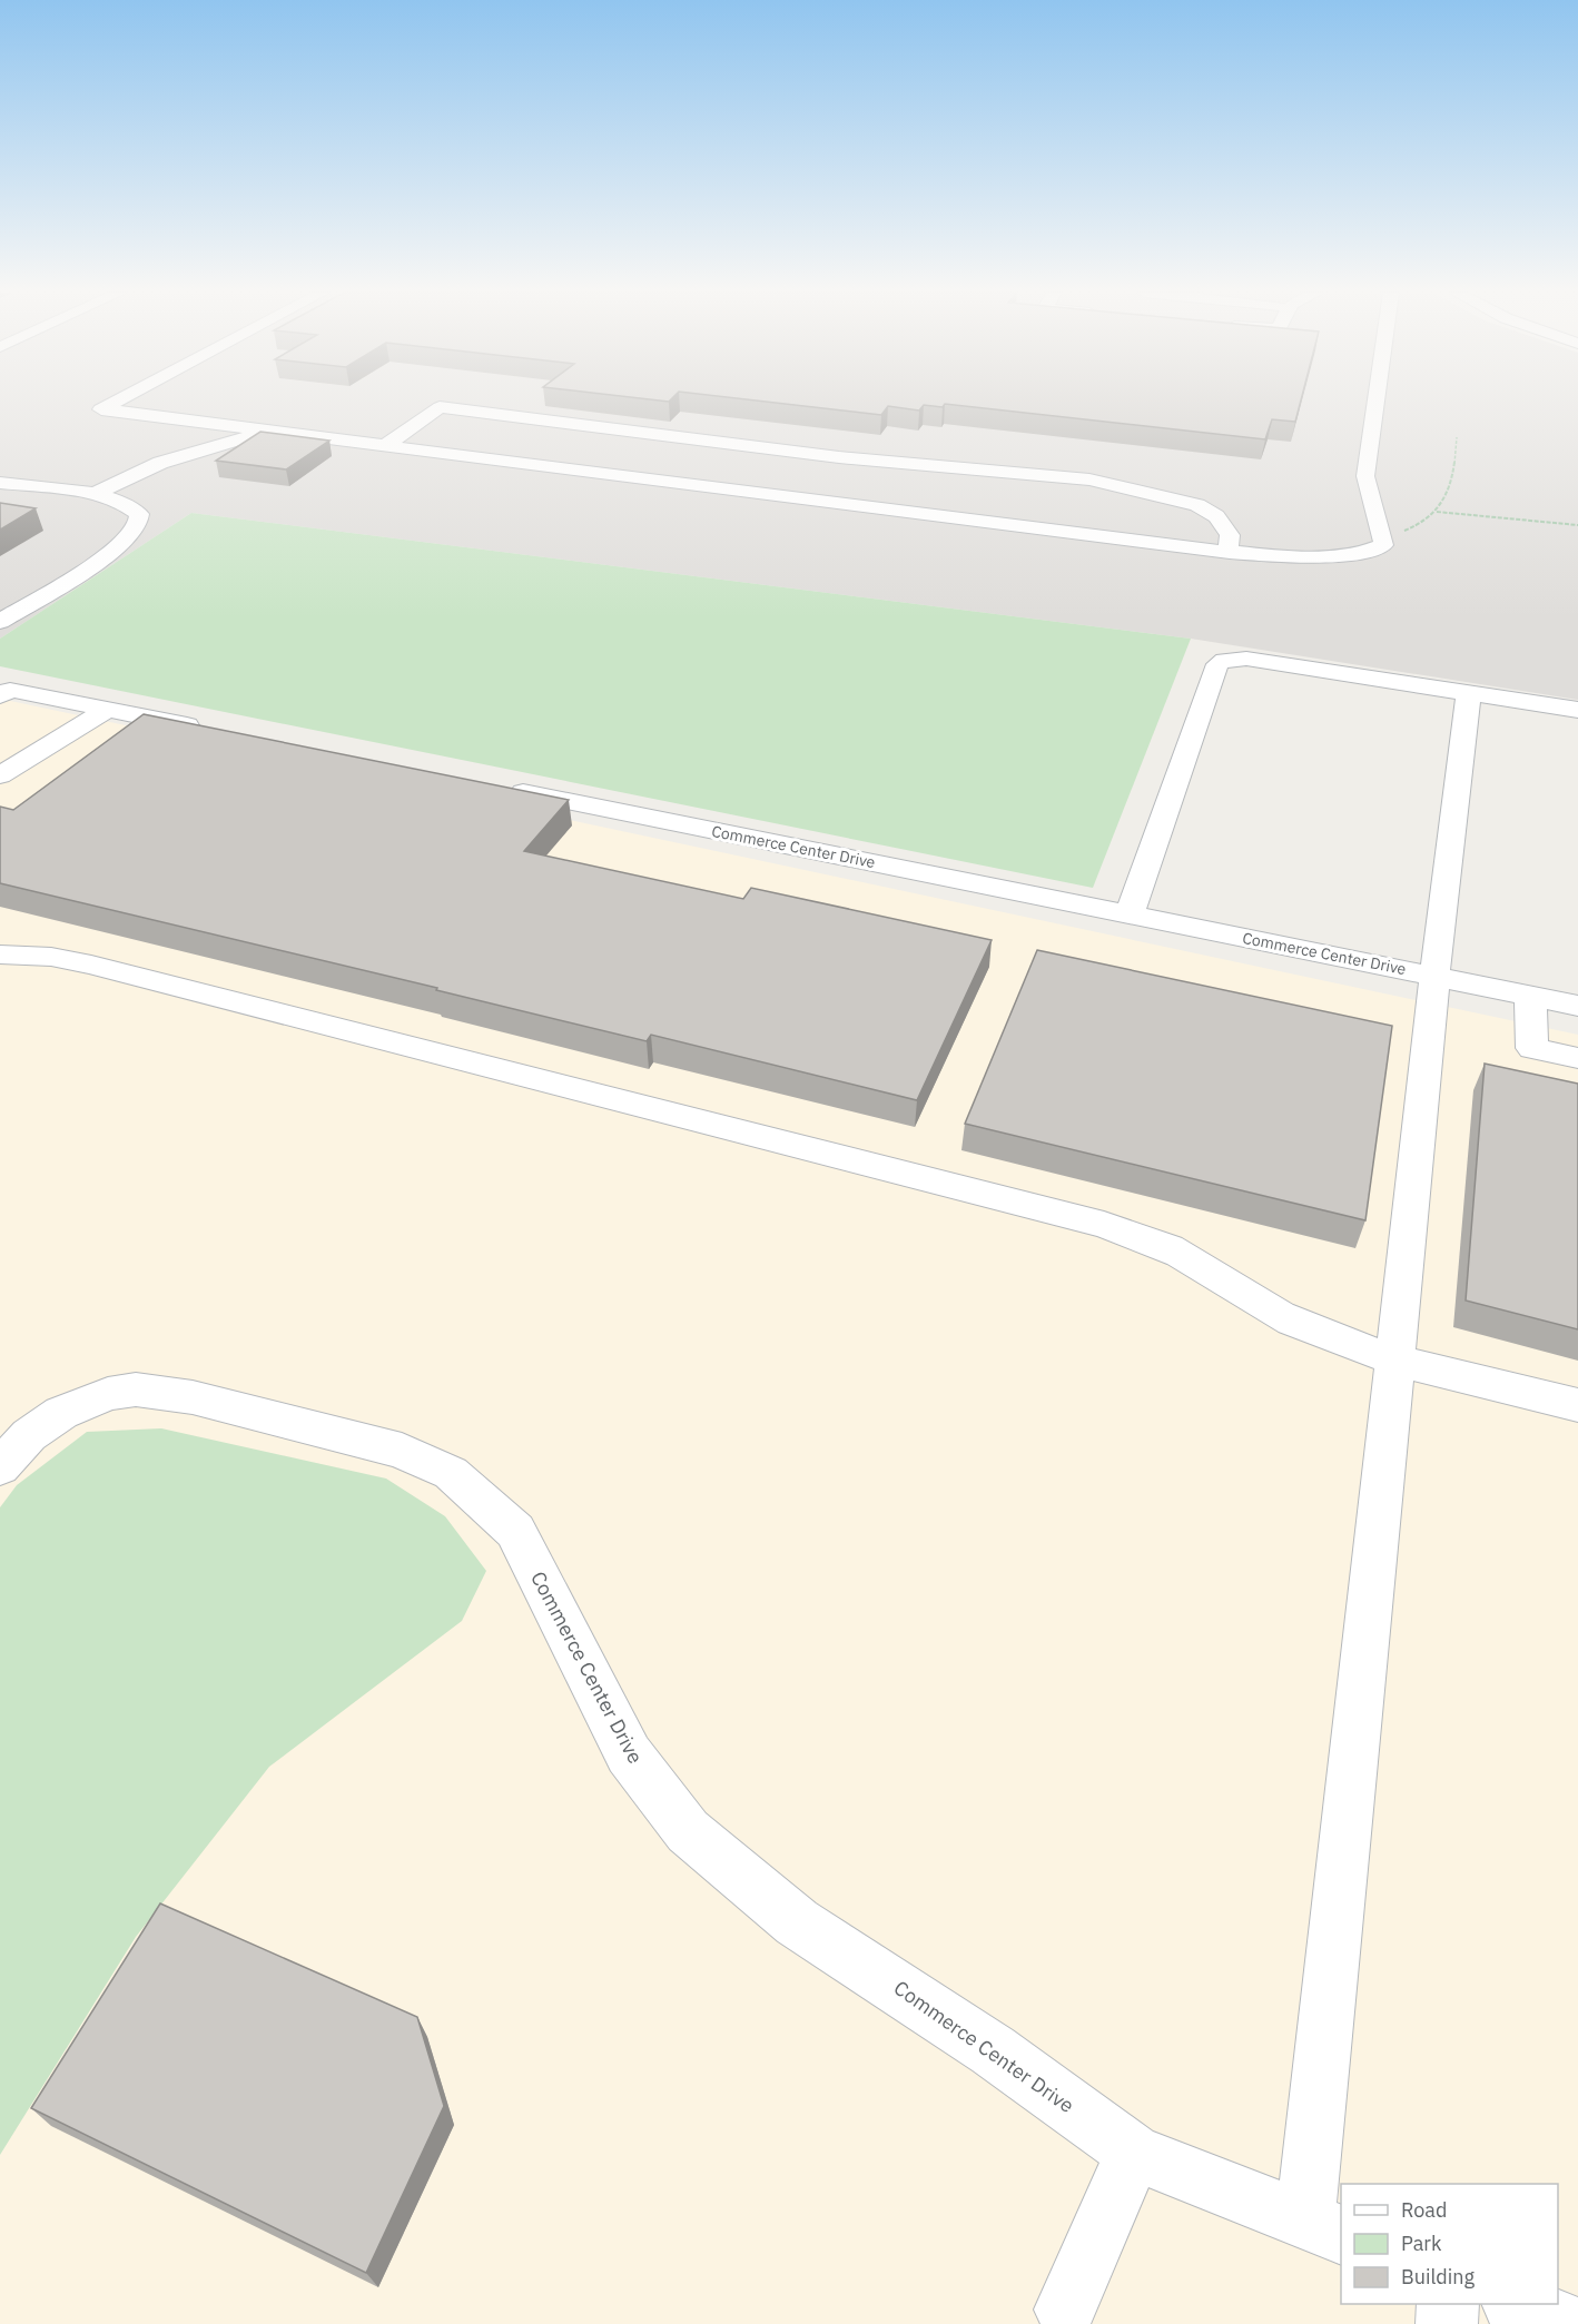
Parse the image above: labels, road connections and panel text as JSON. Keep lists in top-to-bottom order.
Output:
{
  "streets": {
    "street": ["Commerce Center Drive"]
  },
  "legend": ["Road", "Park", "Building"]
}
